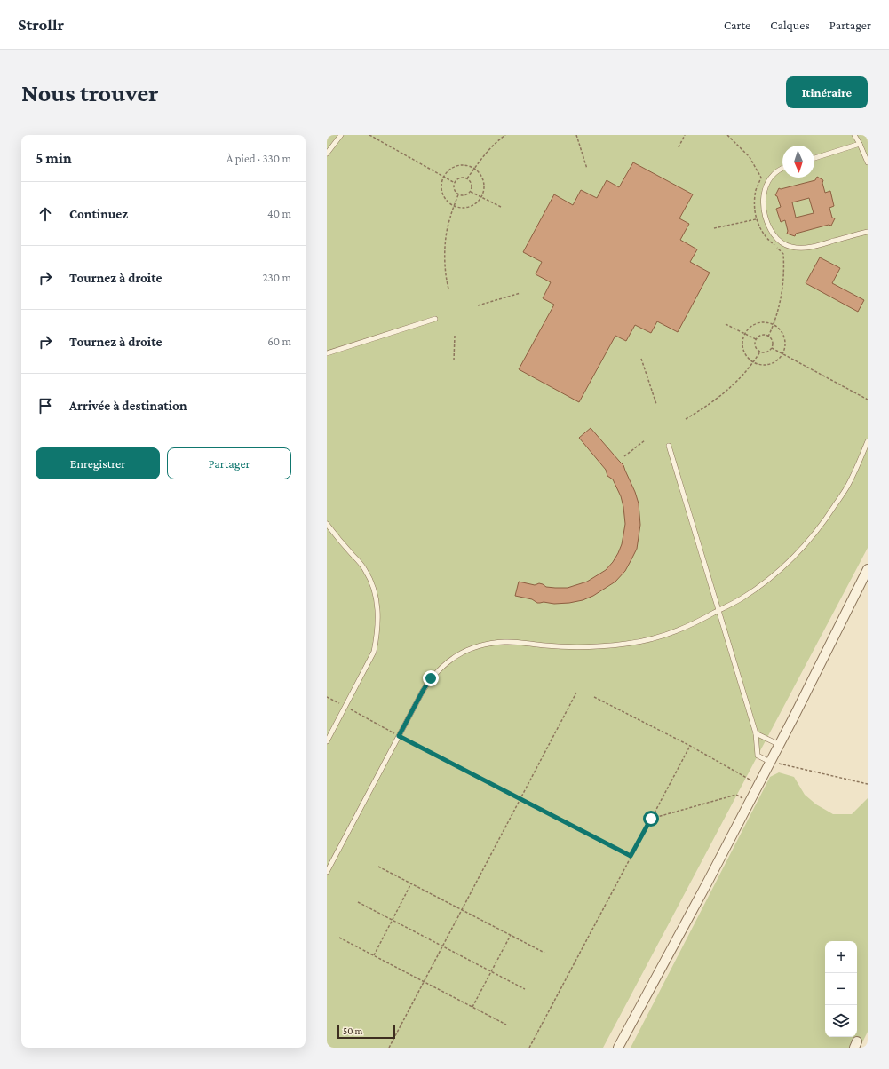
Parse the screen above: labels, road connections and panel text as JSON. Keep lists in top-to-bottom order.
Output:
{
  "scale_bar": "50 m",
  "north": "bottom",
  "page": {
    "header": "Strollr",
    "nav": ["Carte", "Calques", "Partager"],
    "buttons": [
      "Itinéraire",
      ["Enregistrer", "Partager"]
    ],
    "title": "Nous trouver",
    "heading": ["5 min", "À pied · 330 m"],
    "list": [
      ["Continuez", "40 m"],
      ["Tournez à droite", "230 m"],
      ["Tournez à droite", "60 m"],
      "Arrivée à destination"
    ],
    "map_buttons": ["+", "−"],
    "scale": "50 m"
  }
}
